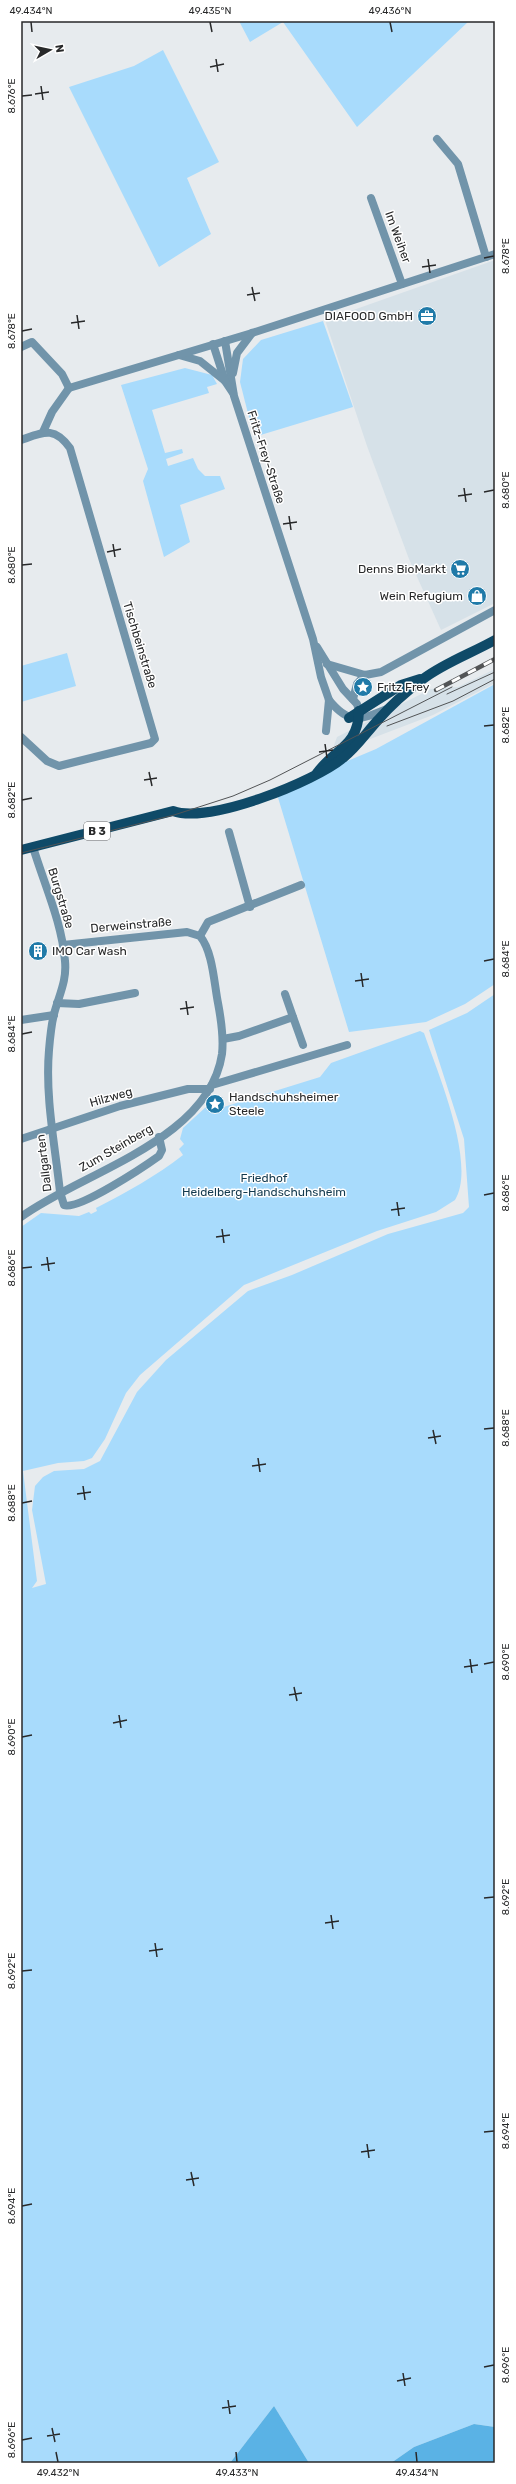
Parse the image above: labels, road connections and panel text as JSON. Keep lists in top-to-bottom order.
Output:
{
  "streets": {
    "main road": ["B 3"],
    "street": [
      "Im Weiher",
      "Fritz-Frey-Straße",
      "Tischbeinstraße",
      "Burgstraße",
      "Derweinstraße",
      "Hilzweg",
      "Zum Steinberg",
      "Dallgarten"
    ]
  },
  "crossings": [
    ["Fritz-Frey-Straße", "B 3"],
    ["B 3", "Burgstraße"],
    ["Burgstraße", "Derweinstraße"],
    ["Burgstraße", "Dallgarten"],
    ["Derweinstraße", "Zum Steinberg"],
    ["Hilzweg", "Zum Steinberg"],
    ["Hilzweg", "Dallgarten"],
    ["Zum Steinberg", "Dallgarten"]
  ],
  "parks": ["Friedhof Heidelberg-Handschuhsheim"],
  "places": {
    "office": ["DIAFOOD GmbH"],
    "supermarket": ["Denns BioMarkt"],
    "shop": ["Wein Refugium"],
    "place": ["Fritz Frey", "Handschuhsheimer Steele"],
    "building": ["IMO Car Wash"]
  },
  "north": "right",
  "coordinates": [
    "49.434°N",
    "49.435°N",
    "49.436°N",
    "8.676°E",
    "8.678°E",
    "8.680°E",
    "8.682°E",
    "8.684°E",
    "8.686°E",
    "8.688°E",
    "8.690°E",
    "8.692°E",
    "8.694°E",
    "8.696°E",
    "49.432°N",
    "49.433°N"
  ]
}
